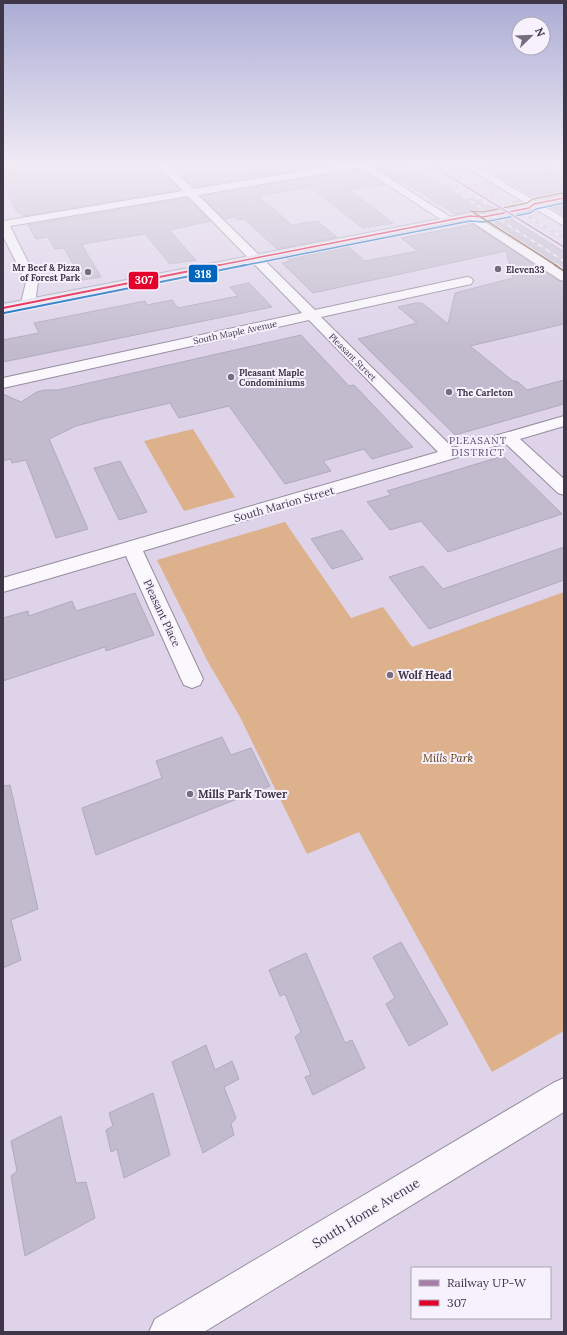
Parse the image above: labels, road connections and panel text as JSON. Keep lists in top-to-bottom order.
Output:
{
  "streets": {
    "street": [
      "South Maple Avenue",
      "Pleasant Street",
      "South Marion Street",
      "Pleasant Place",
      "South Home Avenue"
    ]
  },
  "crossings": [
    ["South Maple Avenue", "Pleasant Street"],
    ["Pleasant Street", "South Marion Street"],
    ["South Marion Street", "Pleasant Place"]
  ],
  "districts": ["PLEASANT DISTRICT"],
  "parks": ["Mills Park"],
  "places": [
    "Eleven33",
    "Mr Beef & Pizza of Forest Park",
    "Pleasant Maple Condominiums",
    "The Carleton",
    "Wolf Head",
    "Mills Park Tower"
  ],
  "lines": ["rail line UP-W", "transit line 307", "transit line 318"],
  "legend": ["Railway UP-W", "307"],
  "north": "top right"
}
